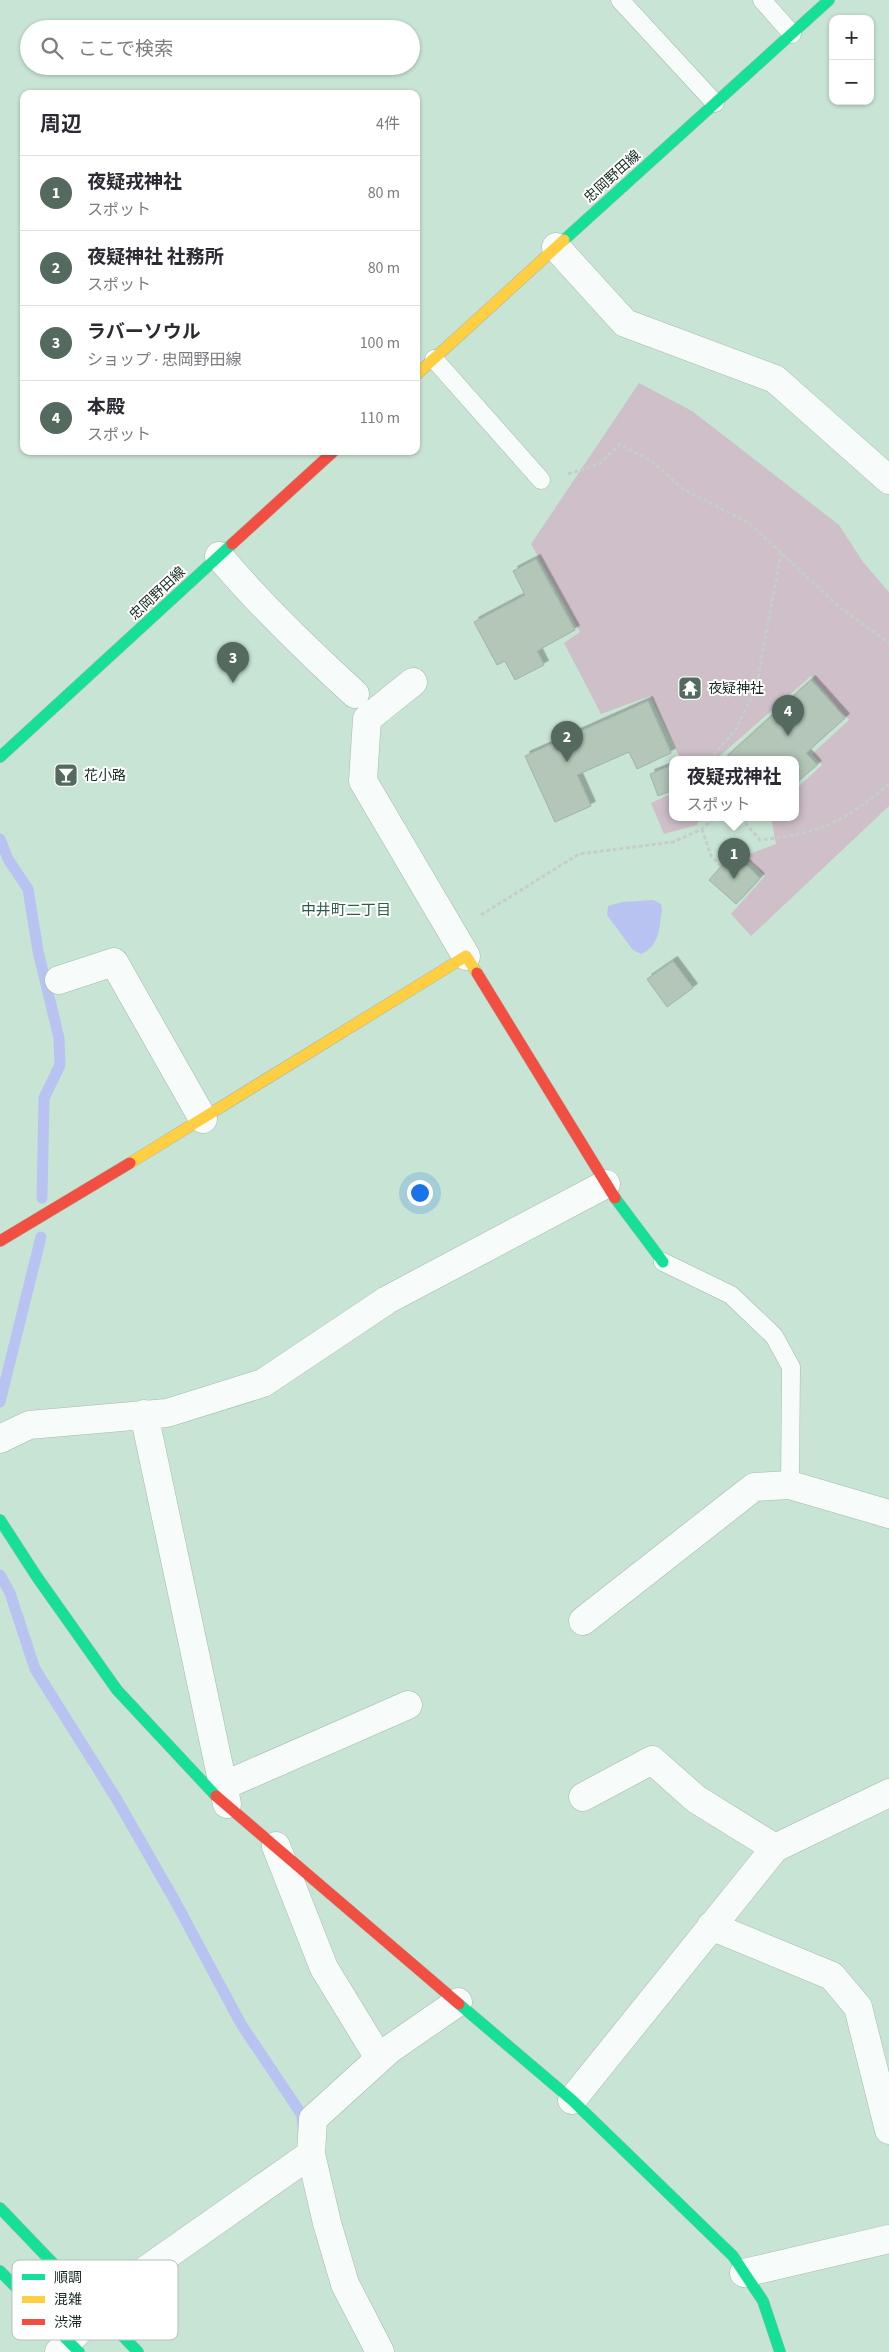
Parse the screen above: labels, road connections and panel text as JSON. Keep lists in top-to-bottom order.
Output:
{
  "streets": {
    "street": ["忠岡野田線"]
  },
  "districts": ["中井町二丁目"],
  "places": {
    "temple": ["夜疑神社"],
    "bar": ["花小路"]
  },
  "legend": ["順調", "混雑", "渋滞"],
  "page": {
    "map_buttons": ["+", "−"],
    "search": "ここで検索",
    "heading": ["周辺", "4件"],
    "list": [
      {
        "mark": "1",
        "name": "夜疑戎神社",
        "note": "スポット",
        "value": "80 m"
      },
      {
        "mark": "2",
        "name": "夜疑神社 社務所",
        "note": "スポット",
        "value": "80 m"
      },
      {
        "mark": "3",
        "name": "ラバーソウル",
        "note": "ショップ · 忠岡野田線",
        "value": "100 m"
      },
      {
        "mark": "4",
        "name": "本殿",
        "note": "スポット",
        "value": "110 m"
      }
    ],
    "pins": [
      "3",
      "4",
      "2",
      "1"
    ],
    "popup": ["夜疑戎神社", "スポット"]
  }
}
